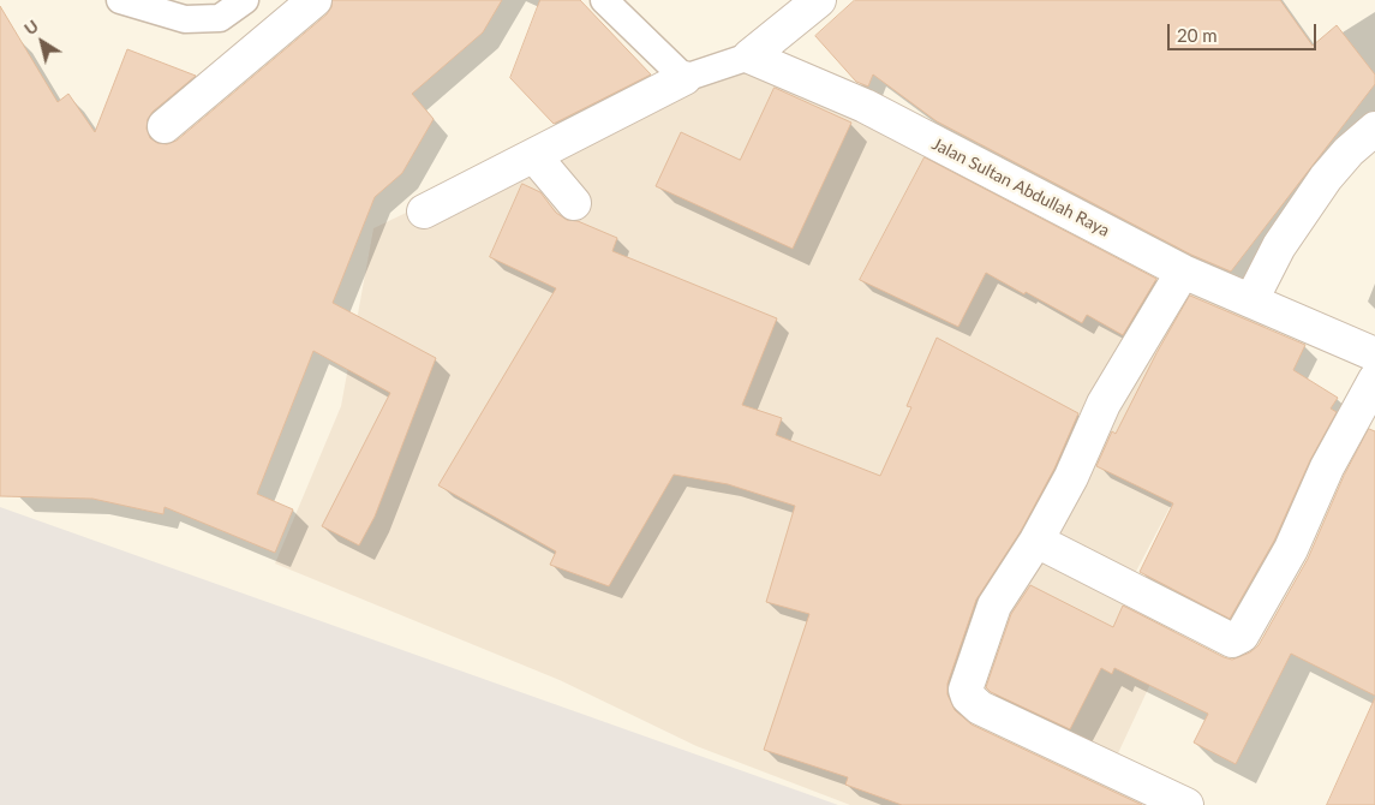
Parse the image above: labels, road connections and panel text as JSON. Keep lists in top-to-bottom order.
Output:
{
  "streets": {
    "street": ["Jalan Sultan Abdullah Raya"]
  },
  "scale_bar": "20 m",
  "north": "top left"
}
